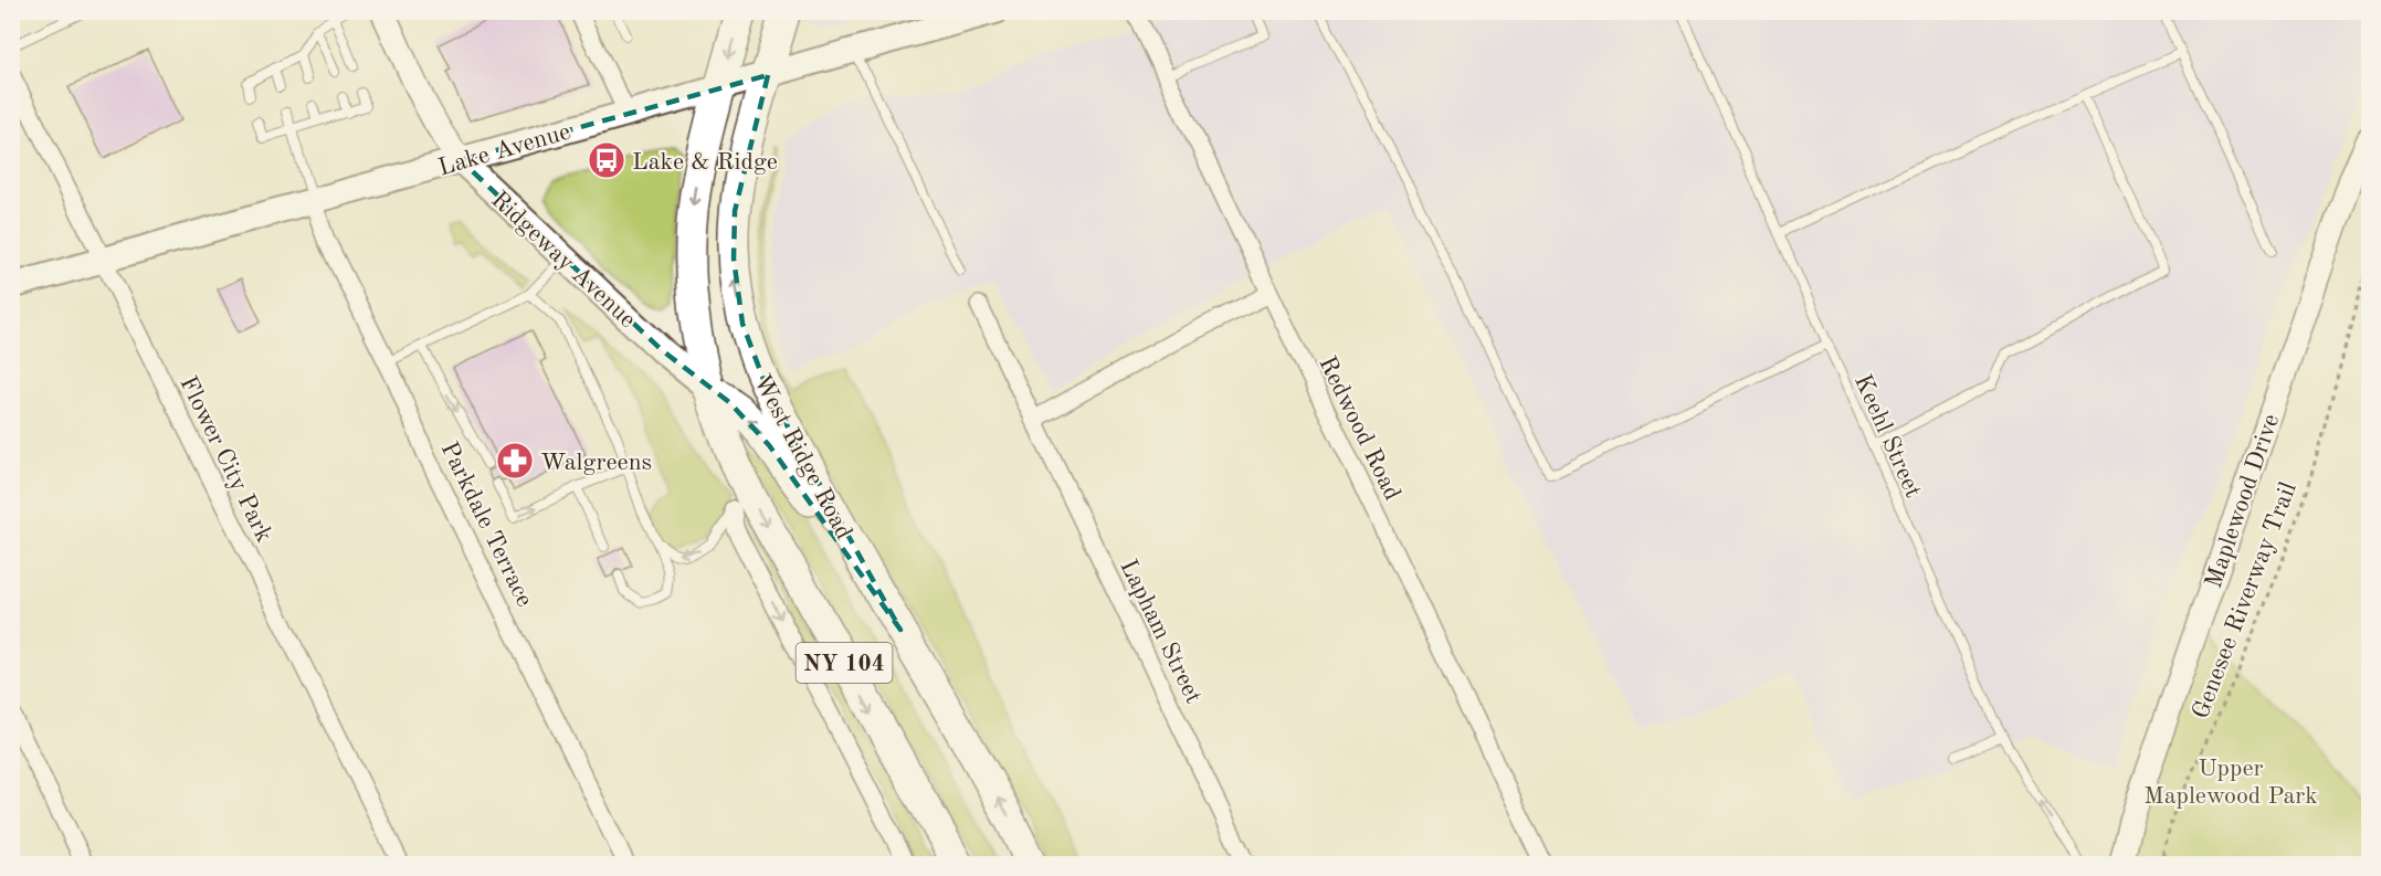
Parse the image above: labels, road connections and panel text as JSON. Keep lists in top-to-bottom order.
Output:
{
  "streets": {
    "highway": ["West Ridge Road", "NY 104"],
    "main road": ["Lake Avenue", "Ridgeway Avenue"],
    "street": [
      "Redwood Road",
      "Flower City Park",
      "Maplewood Drive",
      "Parkdale Terrace",
      "Lapham Street"
    ],
    "lane": ["Keehl Street"],
    "path": ["Genesee Riverway Trail"]
  },
  "crossings": [
    ["Lake Avenue", "Ridgeway Avenue"],
    ["Lake Avenue", "West Ridge Road"],
    ["Lake Avenue", "Flower City Park"],
    ["Lake Avenue", "Parkdale Terrace"],
    ["Lake Avenue", "NY 104"],
    ["Ridgeway Avenue", "NY 104"]
  ],
  "parks": ["Upper Maplewood Park"],
  "places": {
    "bus stop": ["Lake & Ridge"],
    "pharmacy": ["Walgreens"]
  }
}
